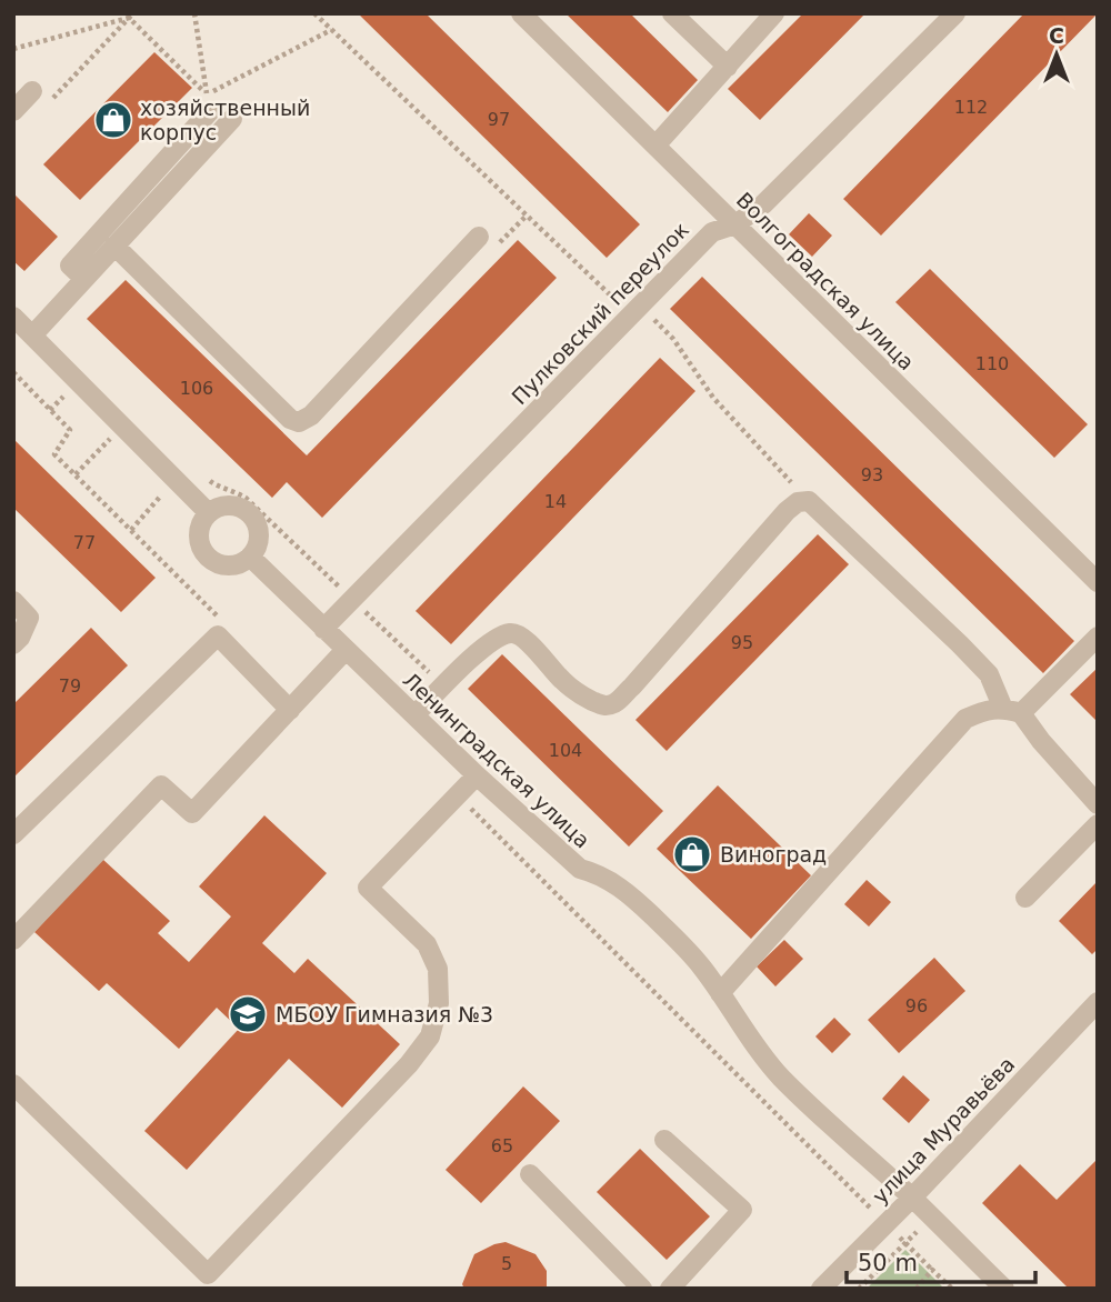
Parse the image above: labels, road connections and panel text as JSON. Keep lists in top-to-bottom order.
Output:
{
  "streets": {
    "street": [
      "Волгоградская улица",
      "Пулковский переулок",
      "Ленинградская улица",
      "улица Муравьёва"
    ]
  },
  "crossings": [
    ["Волгоградская улица", "Пулковский переулок"],
    ["Пулковский переулок", "Ленинградская улица"],
    ["Ленинградская улица", "улица Муравьёва"]
  ],
  "places": {
    "shop": ["хозяйственный корпус", "Виноград"],
    "school or university": ["МБОУ Гимназия №3"]
  },
  "house_numbers": [
    "112",
    "97",
    "110",
    "106",
    "93",
    "14",
    "77",
    "95",
    "79",
    "104",
    "96",
    "65",
    "5"
  ],
  "scale_bar": "50 m",
  "north": "top"
}
